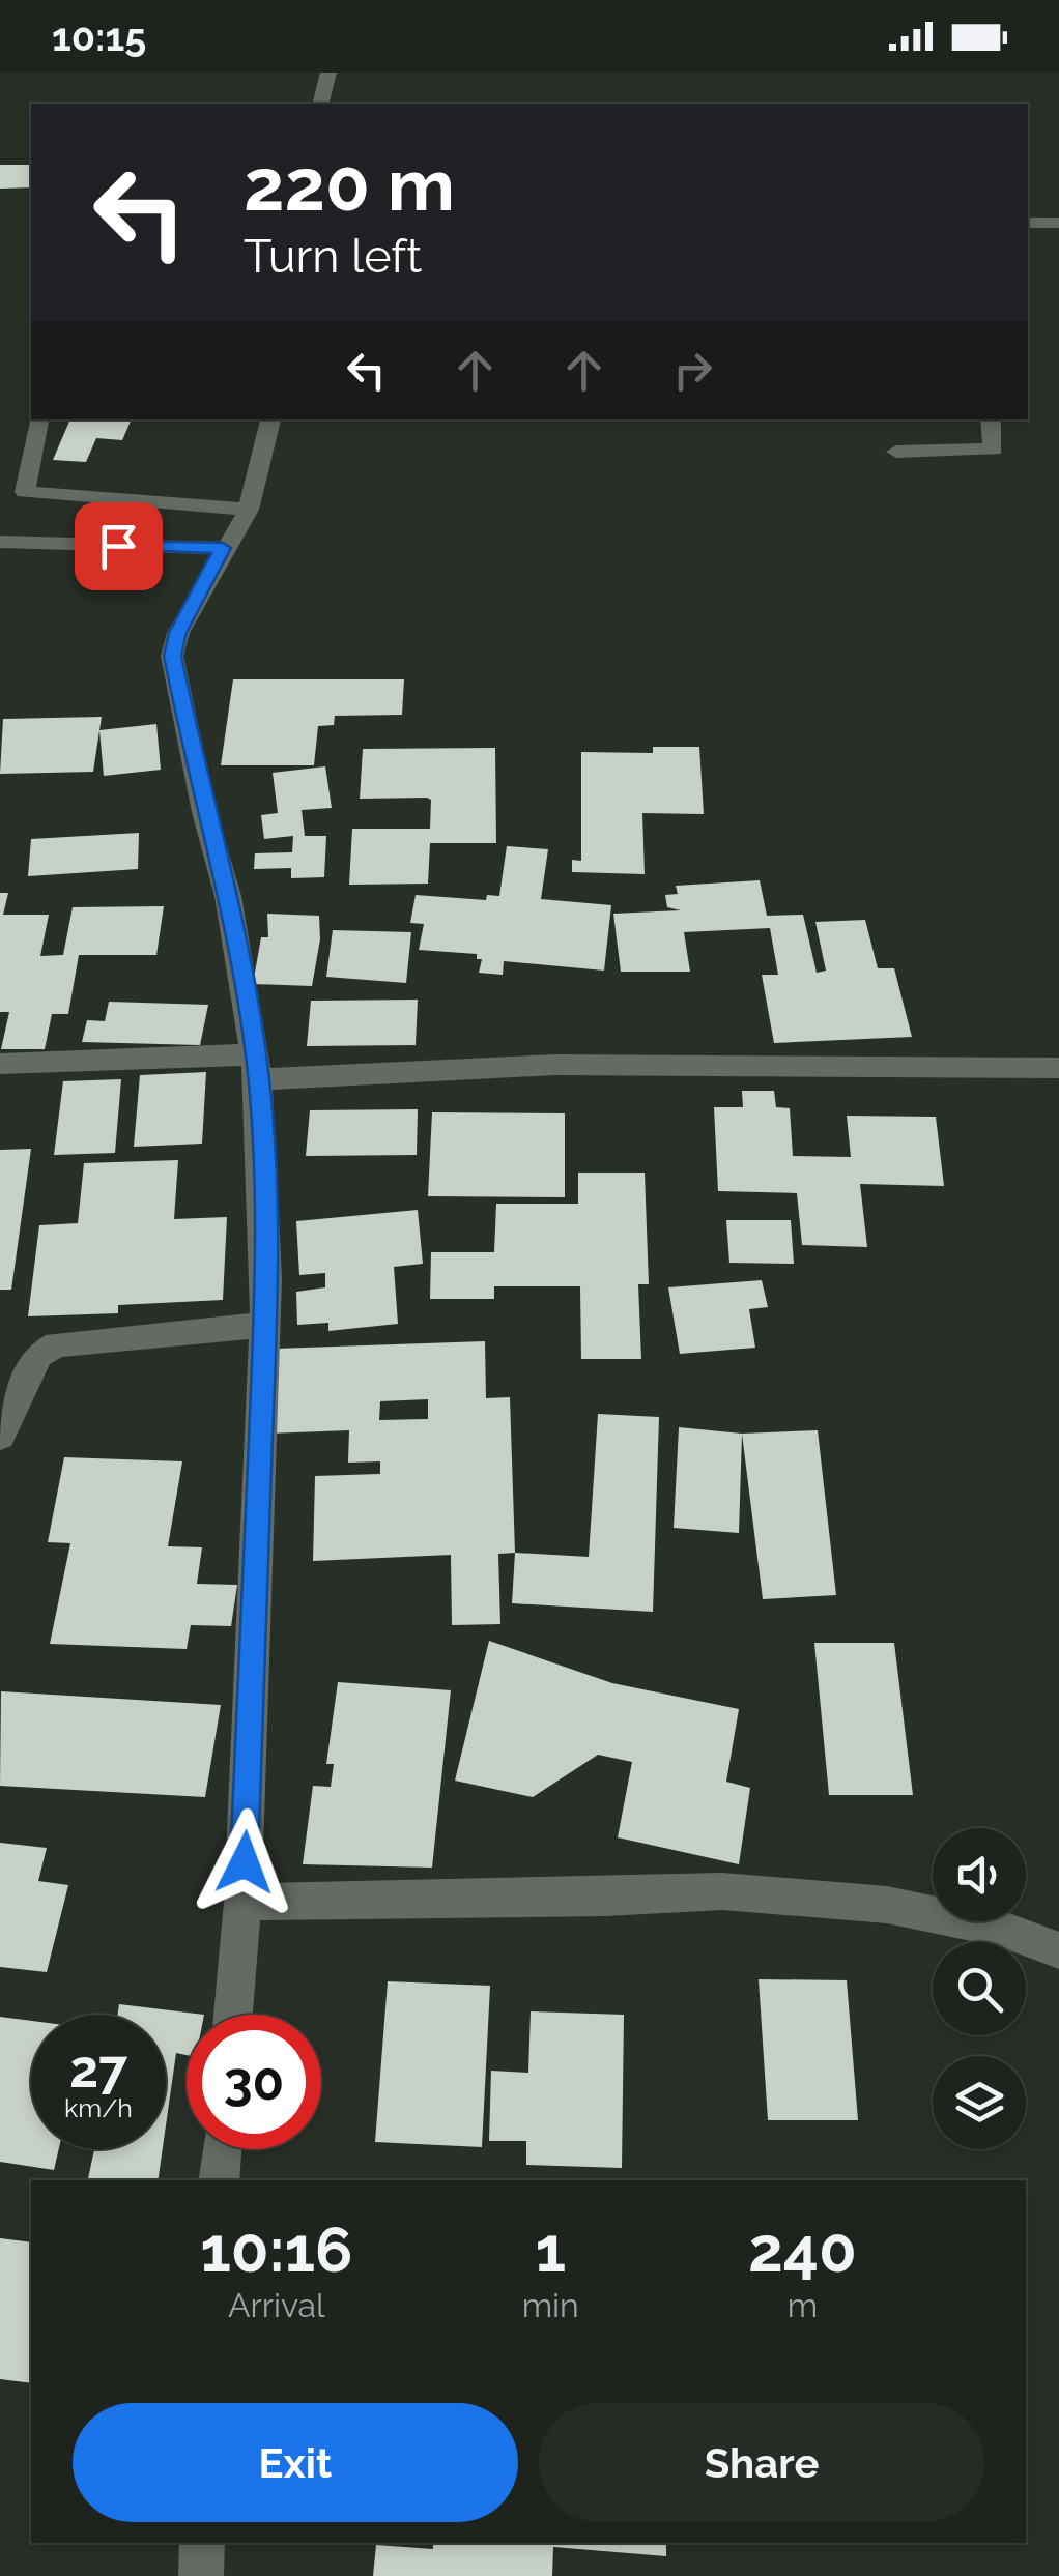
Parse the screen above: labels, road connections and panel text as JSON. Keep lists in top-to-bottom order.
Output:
{
  "page": {
    "status": "10:15",
    "turn": ["220 m", "Turn left"],
    "speed": "27 km/h",
    "limit": "30",
    "eta": [
      "10:16",
      "Arrival",
      "1",
      "min",
      "240",
      "m"
    ],
    "buttons": ["Exit", "Share"]
  }
}
